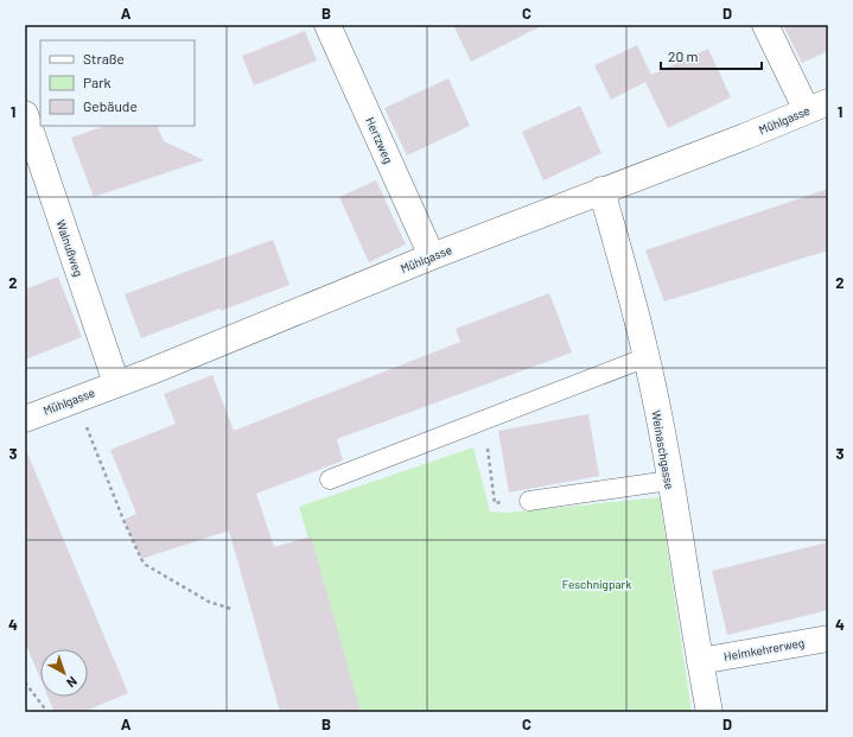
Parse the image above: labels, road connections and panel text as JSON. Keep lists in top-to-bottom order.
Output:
{
  "streets": {
    "street": [
      "Mühlgasse",
      "Hertzweg",
      "Walnußweg",
      "Weinaschgasse",
      "Heimkehrerweg"
    ]
  },
  "crossings": [
    ["Mühlgasse", "Hertzweg"],
    ["Mühlgasse", "Walnußweg"],
    ["Mühlgasse", "Weinaschgasse"],
    ["Weinaschgasse", "Heimkehrerweg"]
  ],
  "parks": ["Feschnigpark"],
  "legend": ["Straße", "Park", "Gebäude"],
  "scale_bar": "20 m",
  "north": "bottom right",
  "grid": {
    "columns": [
      "A",
      "B",
      "C",
      "D"
    ],
    "rows": [
      "1",
      "2",
      "3",
      "4"
    ]
  }
}
